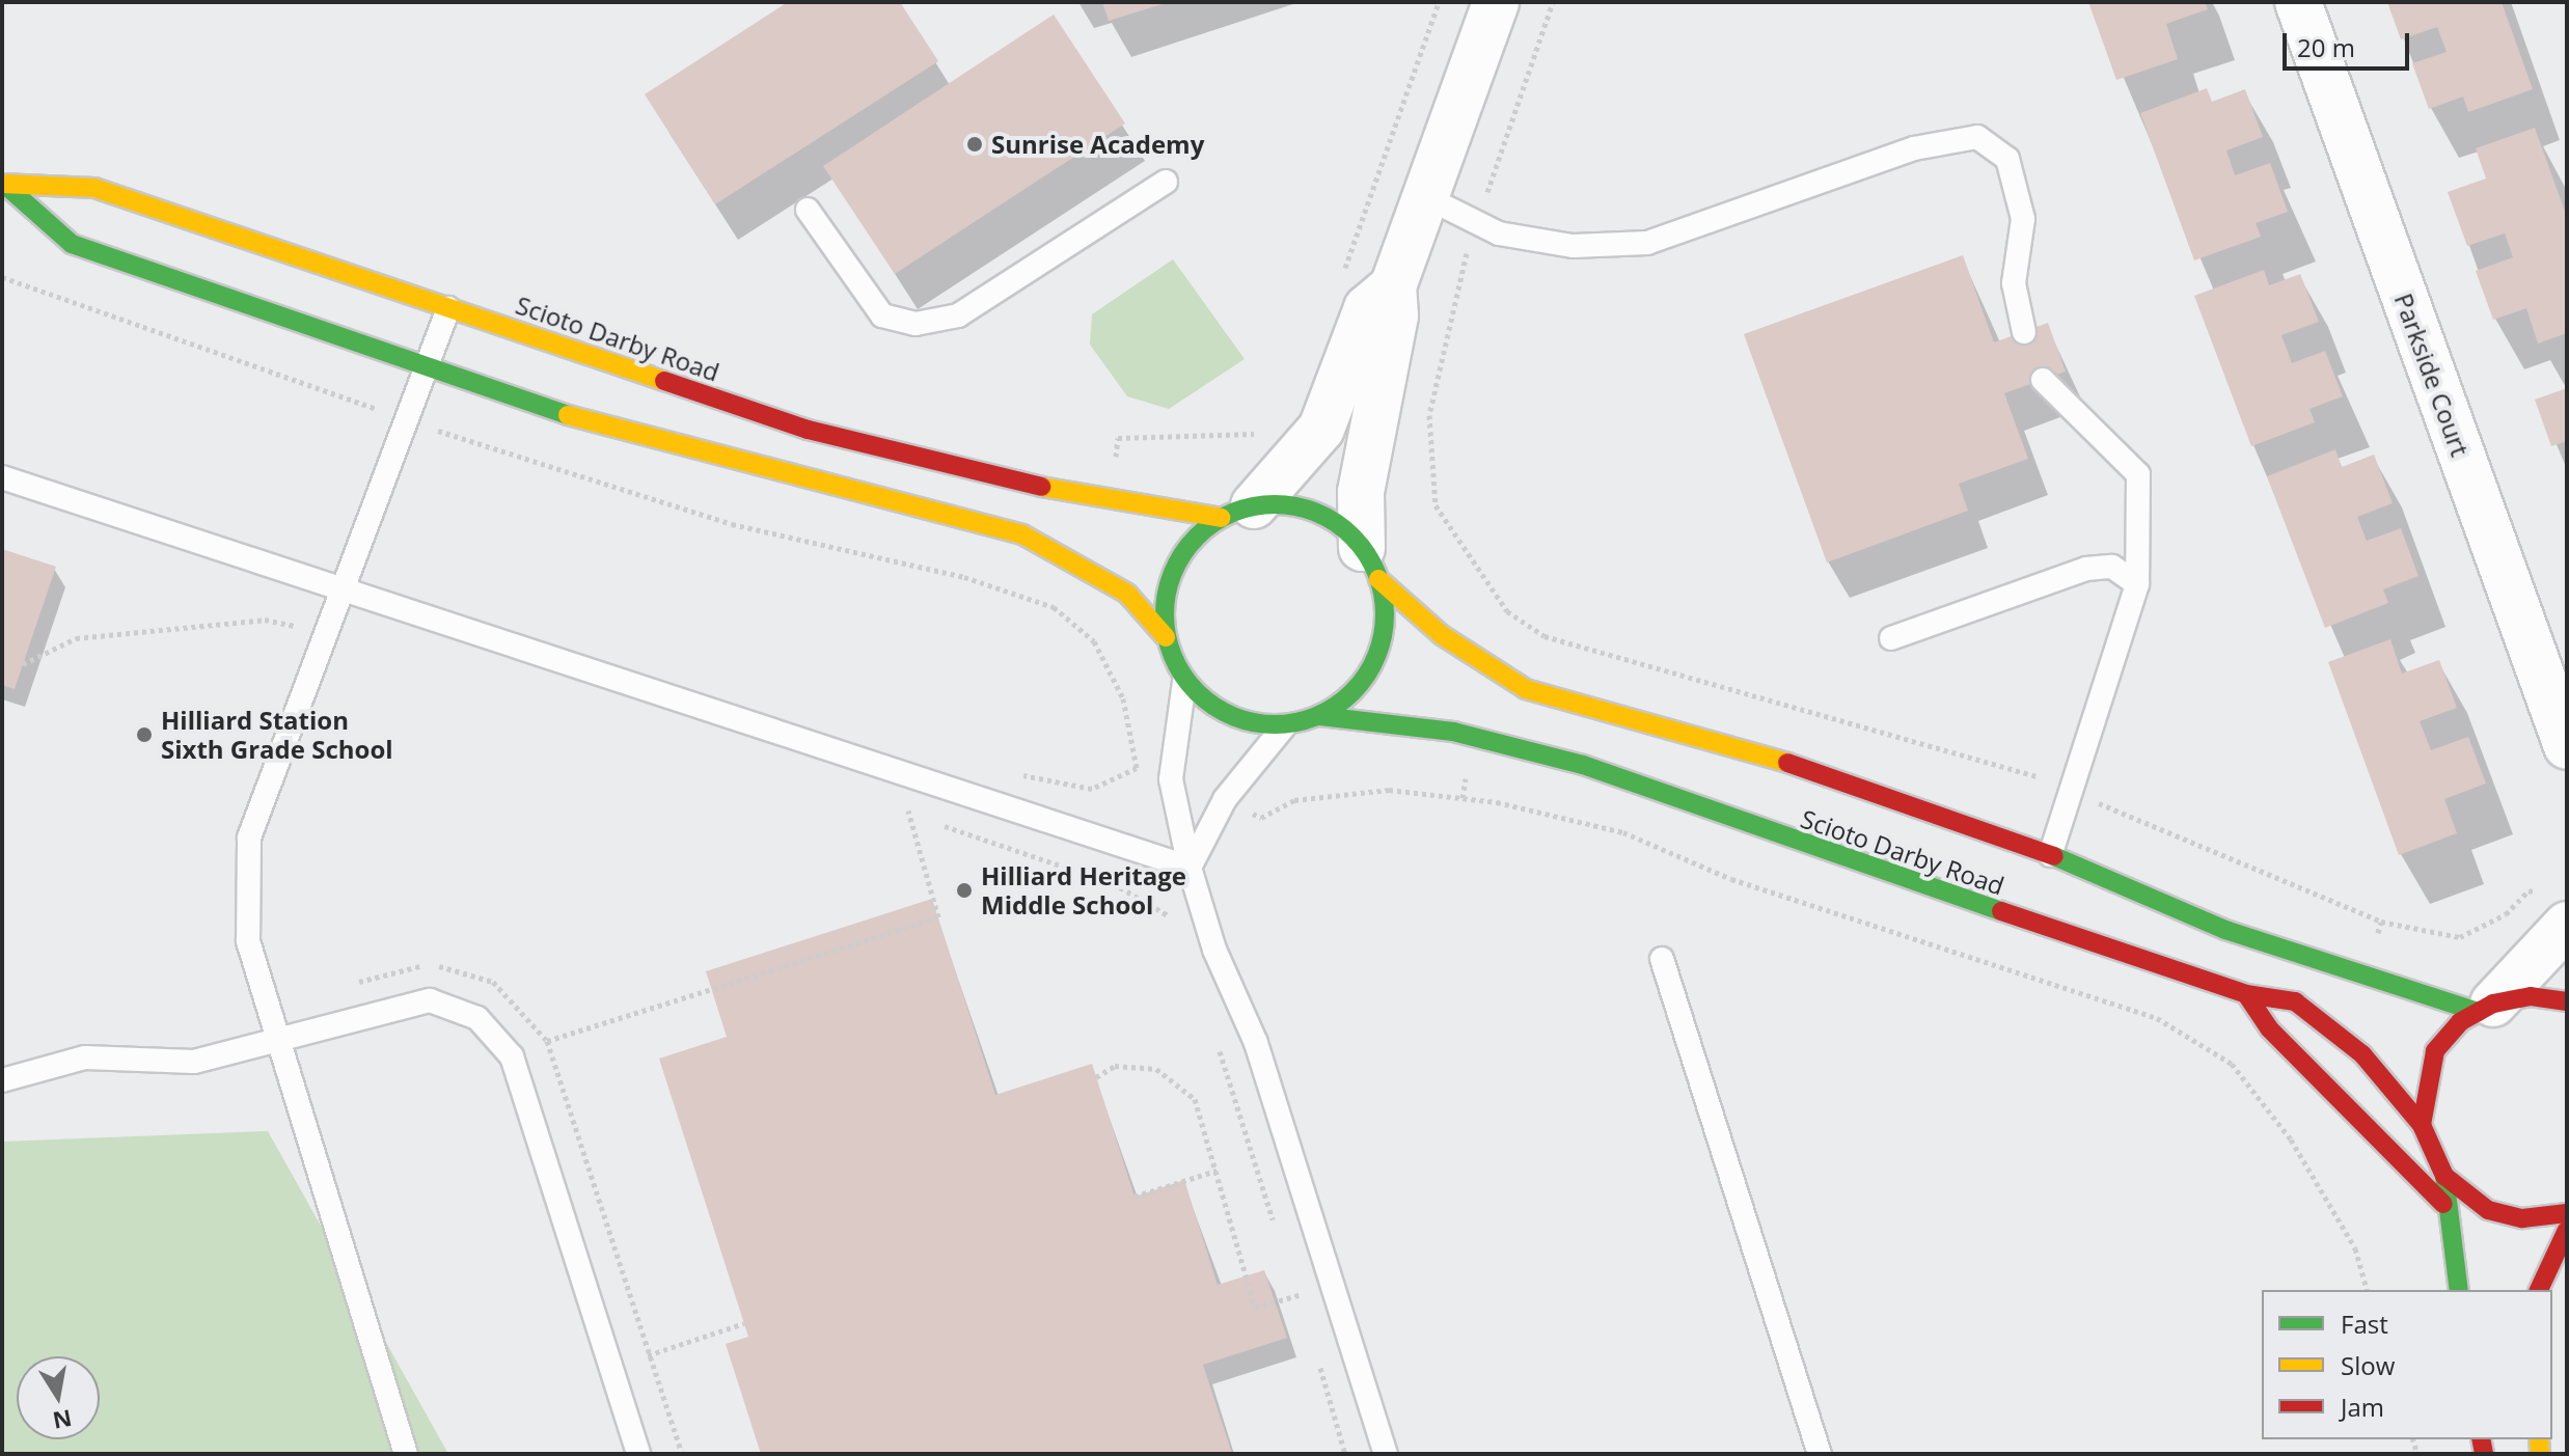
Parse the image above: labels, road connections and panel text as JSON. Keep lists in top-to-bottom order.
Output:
{
  "streets": {
    "main road": ["Scioto Darby Road"],
    "street": ["Parkside Court"]
  },
  "places": ["Sunrise Academy", "Hilliard Station Sixth Grade School", "Hilliard Heritage Middle School"],
  "legend": ["Fast", "Slow", "Jam"],
  "scale_bar": "20 m",
  "north": "bottom"
}
